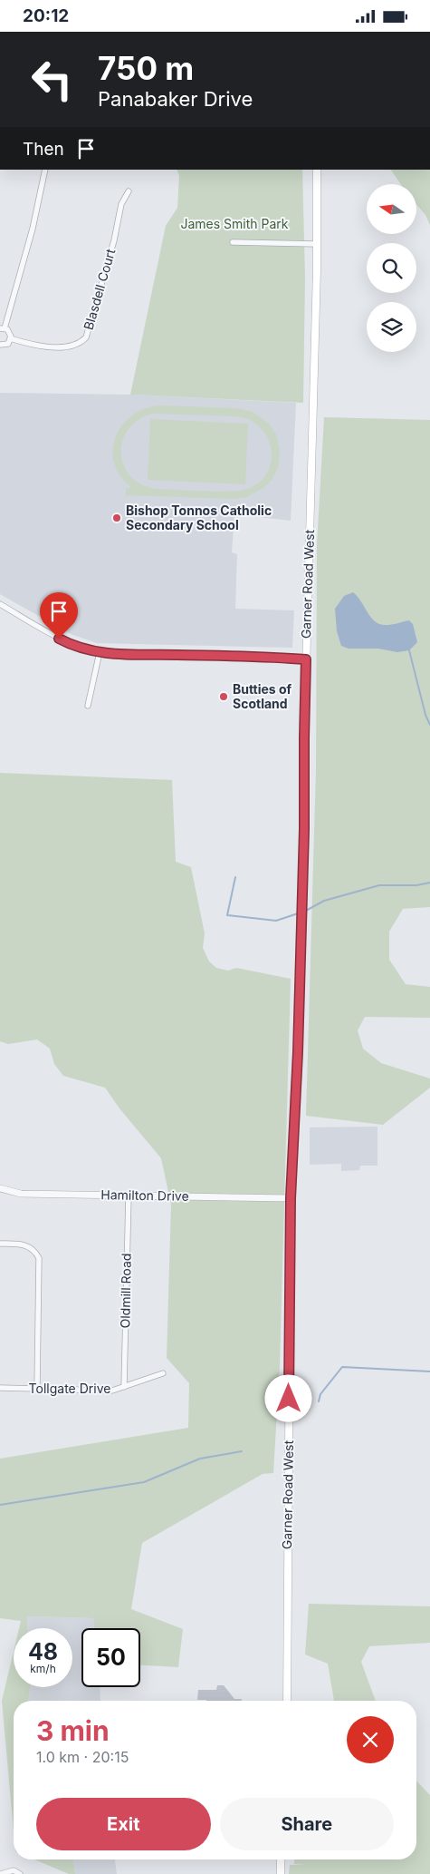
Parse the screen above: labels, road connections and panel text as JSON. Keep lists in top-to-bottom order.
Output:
{
  "streets": {
    "main road": ["Garner Road West"],
    "street": [
      "Blasdell Court",
      "Hamilton Drive",
      "Oldmill Road",
      "Tollgate Drive"
    ]
  },
  "crossings": [
    ["Garner Road West", "Hamilton Drive"],
    ["Hamilton Drive", "Oldmill Road"],
    ["Oldmill Road", "Tollgate Drive"]
  ],
  "parks": ["James Smith Park"],
  "places": ["Bishop Tonnos Catholic Secondary School", "Butties of Scotland"],
  "north": "left",
  "page": {
    "status": "20:12",
    "turn": ["750 m", "Panabaker Drive"],
    "then": "Then",
    "speed": "48 km/h",
    "limit": "50",
    "heading": ["3 min", "1.0 km · 20:15"],
    "buttons": ["Exit", "Share"]
  }
}
